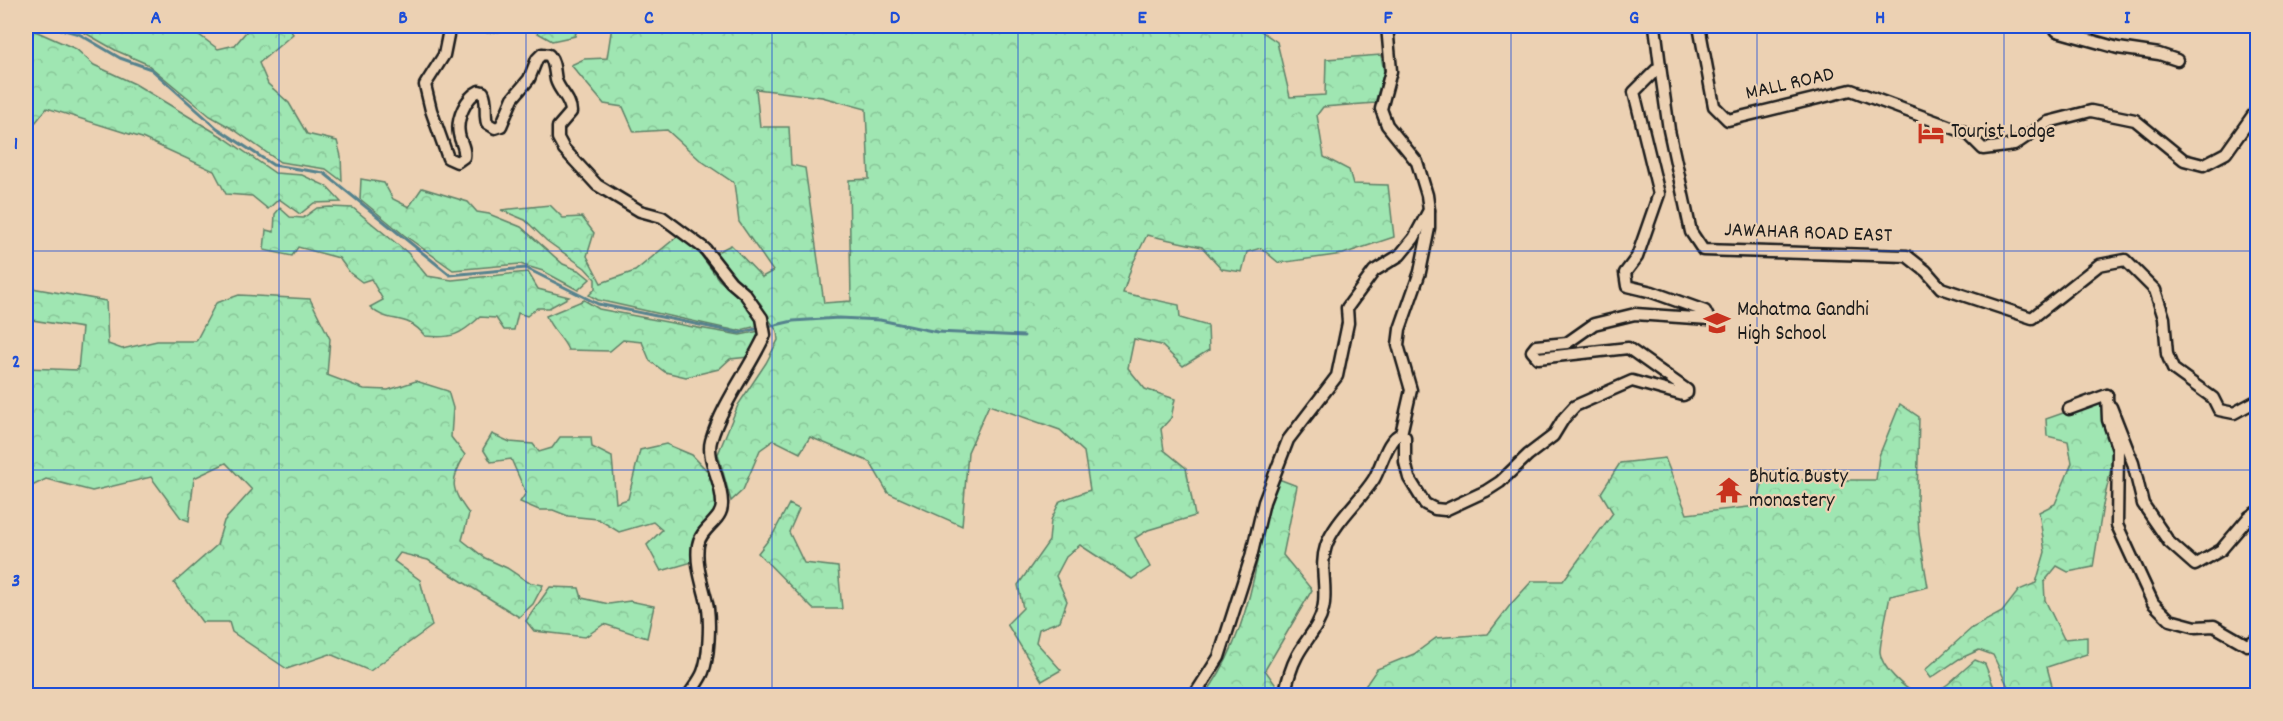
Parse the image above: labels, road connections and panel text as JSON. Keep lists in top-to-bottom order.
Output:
{
  "streets": {
    "street": ["MALL ROAD", "JAWAHAR ROAD EAST"]
  },
  "places": {
    "hotel": ["Tourist Lodge"],
    "school or university": ["Mahatma Gandhi High School"],
    "temple": ["Bhutia Busty monastery"]
  },
  "grid": {
    "columns": [
      "A",
      "B",
      "C",
      "D",
      "E",
      "F",
      "G",
      "H",
      "I"
    ],
    "rows": ["1", "2", "3"]
  }
}
